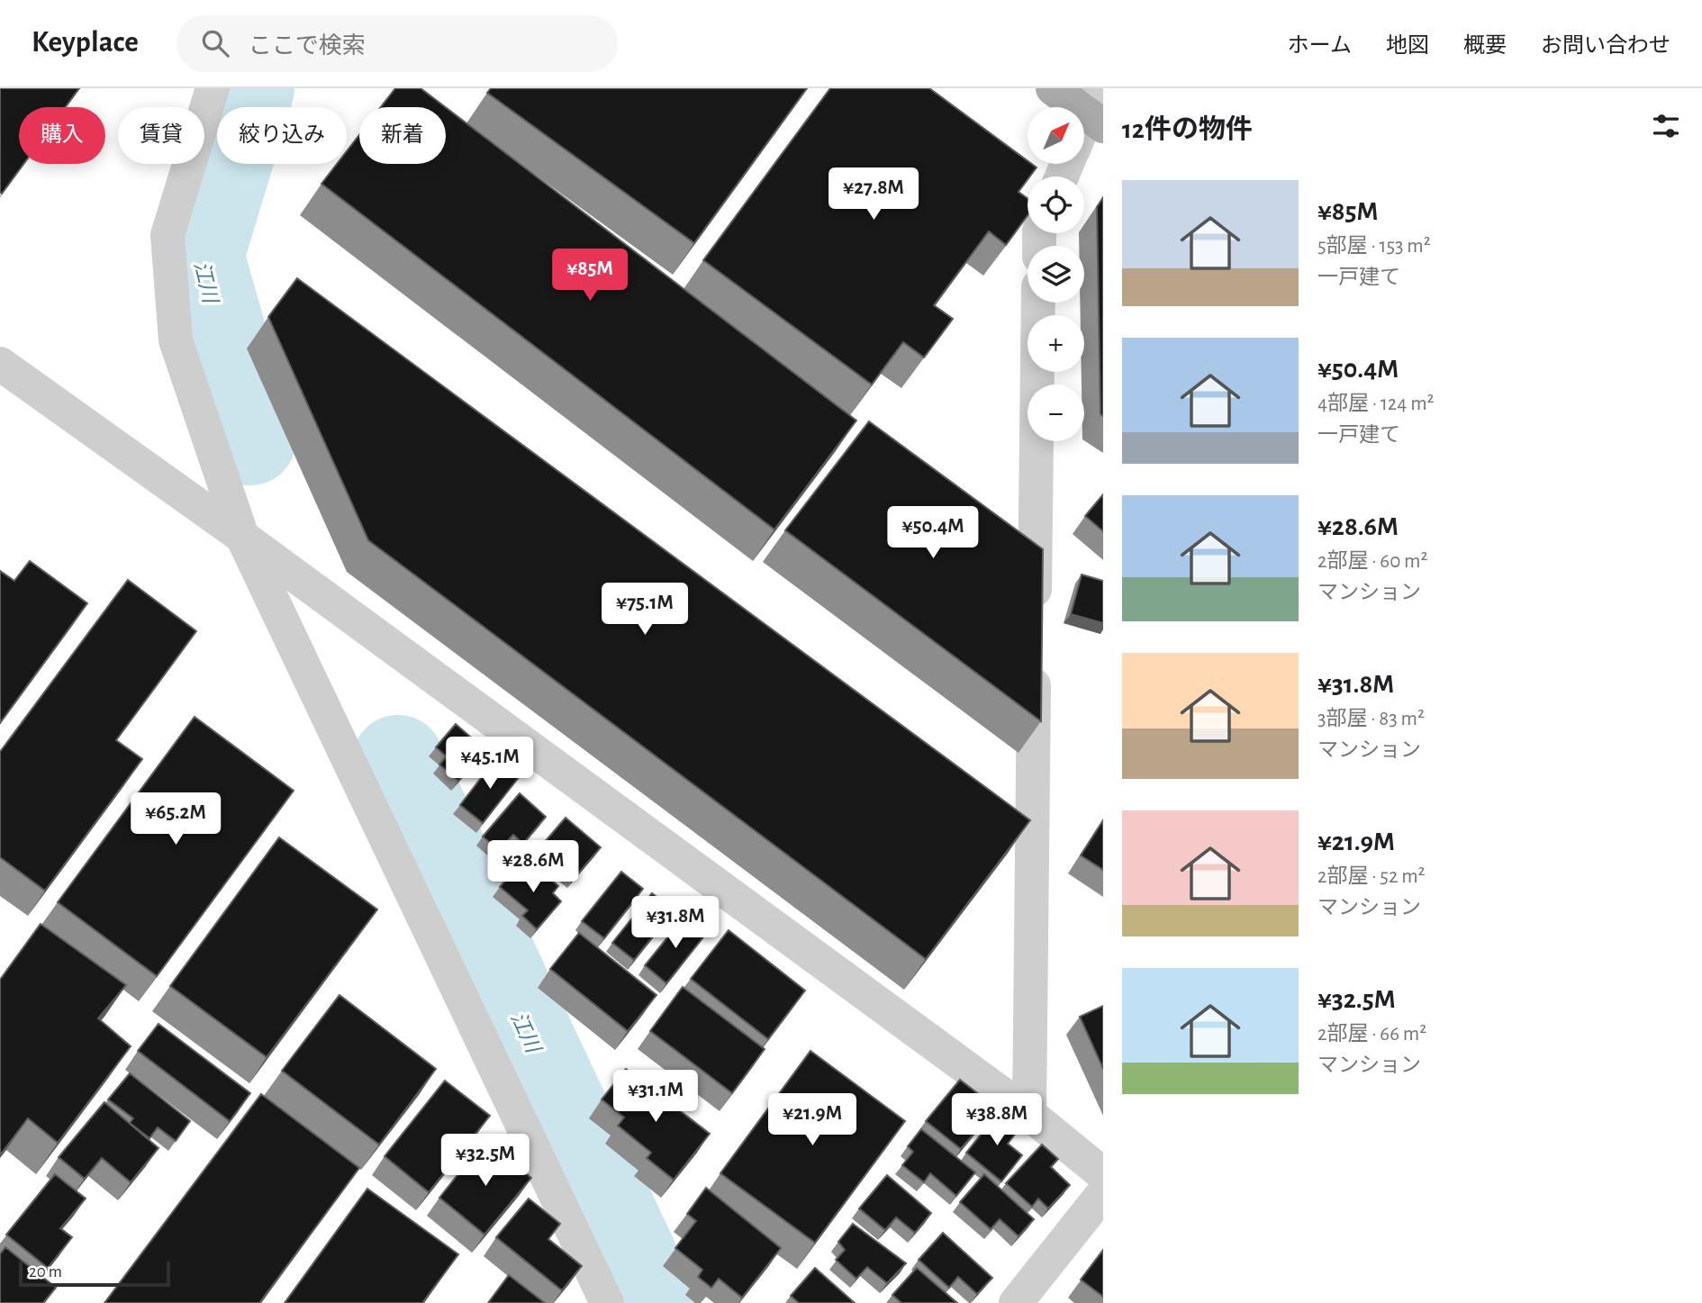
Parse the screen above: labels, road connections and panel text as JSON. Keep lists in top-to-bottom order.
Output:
{
  "water": ["江川"],
  "scale_bar": "20 m",
  "north": "top right",
  "page": {
    "header": "Keyplace",
    "search": "ここで検索",
    "nav": [
      "ホーム",
      "地図",
      "概要",
      "お問い合わせ"
    ],
    "heading": "12件の物件",
    "map_buttons": ["+", "−"],
    "chip": [
      "購入",
      "賃貸",
      "絞り込み",
      "新着"
    ],
    "list": [
      {
        "name": "¥85M",
        "note": "5部屋 · 153 m² · 一戸建て"
      },
      {
        "name": "¥50.4M",
        "note": "4部屋 · 124 m² · 一戸建て"
      },
      {
        "name": "¥28.6M",
        "note": "2部屋 · 60 m² · マンション"
      },
      {
        "name": "¥31.8M",
        "note": "3部屋 · 83 m² · マンション"
      },
      {
        "name": "¥21.9M",
        "note": "2部屋 · 52 m² · マンション"
      },
      {
        "name": "¥32.5M",
        "note": "2部屋 · 66 m² · マンション"
      }
    ],
    "price": [
      "¥27.8M",
      "¥85M",
      "¥50.4M",
      "¥75.1M",
      "¥45.1M",
      "¥65.2M",
      "¥28.6M",
      "¥31.8M",
      "¥31.1M",
      "¥21.9M",
      "¥38.8M",
      "¥32.5M"
    ],
    "scale": "20 m"
  }
}
